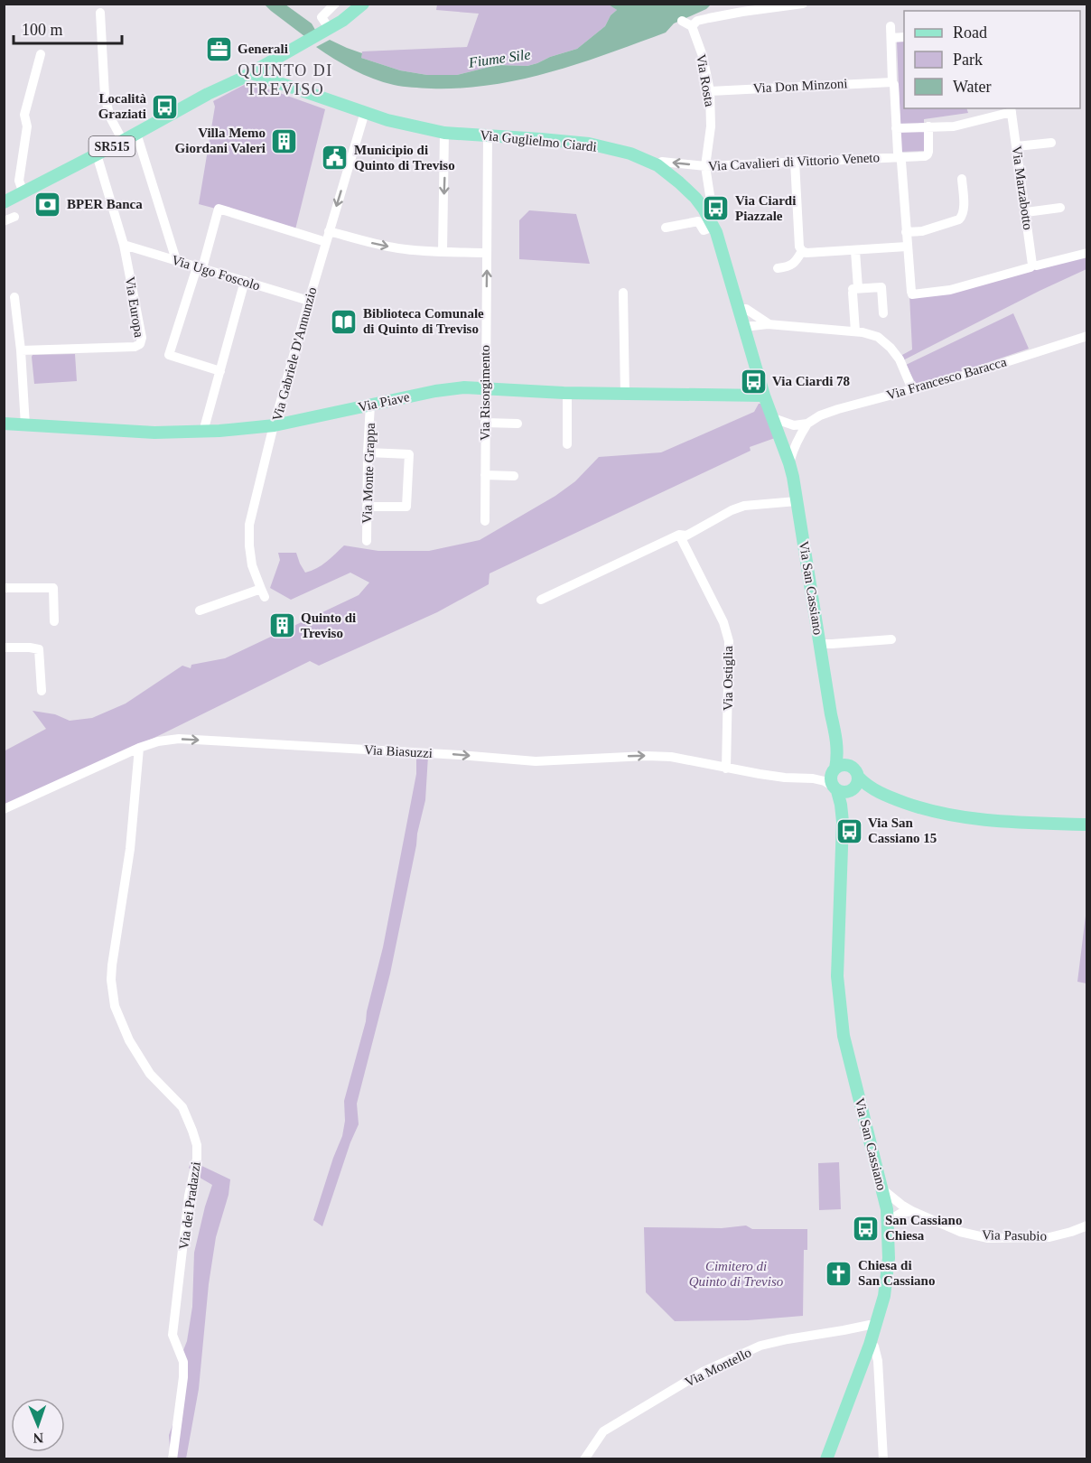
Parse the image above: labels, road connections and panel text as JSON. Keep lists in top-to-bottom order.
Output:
{
  "streets": {
    "main road": [
      "Via Guglielmo Ciardi",
      "SR515",
      "Via Piave",
      "Via San Cassiano"
    ],
    "street": [
      "Via Rosta",
      "Via Don Minzoni",
      "Via Cavalieri di Vittorio Veneto",
      "Via Marzabotto",
      "Via Ugo Foscolo",
      "Via Europa",
      "Via Gabriele D'Annunzio",
      "Via Francesco Baracca",
      "Via Risorgimento",
      "Via Monte Grappa",
      "Via Ostiglia",
      "Via Biasuzzi",
      "Via dei Pradazzi",
      "Via Pasubio",
      "Via Montello"
    ]
  },
  "crossings": [
    ["Via Rosta", "Via Don Minzoni"],
    ["Via Rosta", "Via Guglielmo Ciardi"],
    ["Via Rosta", "Via Cavalieri di Vittorio Veneto"],
    ["Via Guglielmo Ciardi", "SR515"],
    ["Via Guglielmo Ciardi", "Via Cavalieri di Vittorio Veneto"],
    ["Via Guglielmo Ciardi", "Via Gabriele D'Annunzio"],
    ["Via Guglielmo Ciardi", "Via Francesco Baracca"],
    ["Via Guglielmo Ciardi", "Via Risorgimento"],
    ["Via Guglielmo Ciardi", "Via Piave"],
    ["Via Guglielmo Ciardi", "Via San Cassiano"],
    ["SR515", "Via Europa"],
    ["Via Cavalieri di Vittorio Veneto", "Via Marzabotto"],
    ["Via Ugo Foscolo", "Via Europa"],
    ["Via Ugo Foscolo", "Via Gabriele D'Annunzio"],
    ["Via Gabriele D'Annunzio", "Via Piave"],
    ["Via Francesco Baracca", "Via San Cassiano"],
    ["Via Risorgimento", "Via Piave"],
    ["Via Piave", "Via Monte Grappa"],
    ["Via San Cassiano", "Via Biasuzzi"],
    ["Via San Cassiano", "Via Pasubio"],
    ["Via San Cassiano", "Via Montello"],
    ["Via Ostiglia", "Via Biasuzzi"],
    ["Via Biasuzzi", "Via dei Pradazzi"]
  ],
  "one_way": ["Via Risorgimento", "Via Biasuzzi"],
  "districts": ["QUINTO DI TREVISO"],
  "water": ["Fiume Sile"],
  "parks": ["Cimitero di Quinto di Treviso"],
  "places": {
    "office": ["Generali"],
    "bus stop": [
      "Località Graziati",
      "Via Ciardi Piazzale",
      "Via Ciardi 78",
      "Via San Cassiano 15",
      "San Cassiano Chiesa"
    ],
    "building": ["Villa Memo Giordani Valeri", "Quinto di Treviso"],
    "public building": ["Municipio di Quinto di Treviso"],
    "bank": ["BPER Banca"],
    "library": ["Biblioteca Comunale di Quinto di Treviso"],
    "church": ["Chiesa di San Cassiano"]
  },
  "legend": ["Road", "Park", "Water"],
  "scale_bar": "100 m",
  "north": "bottom"
}
